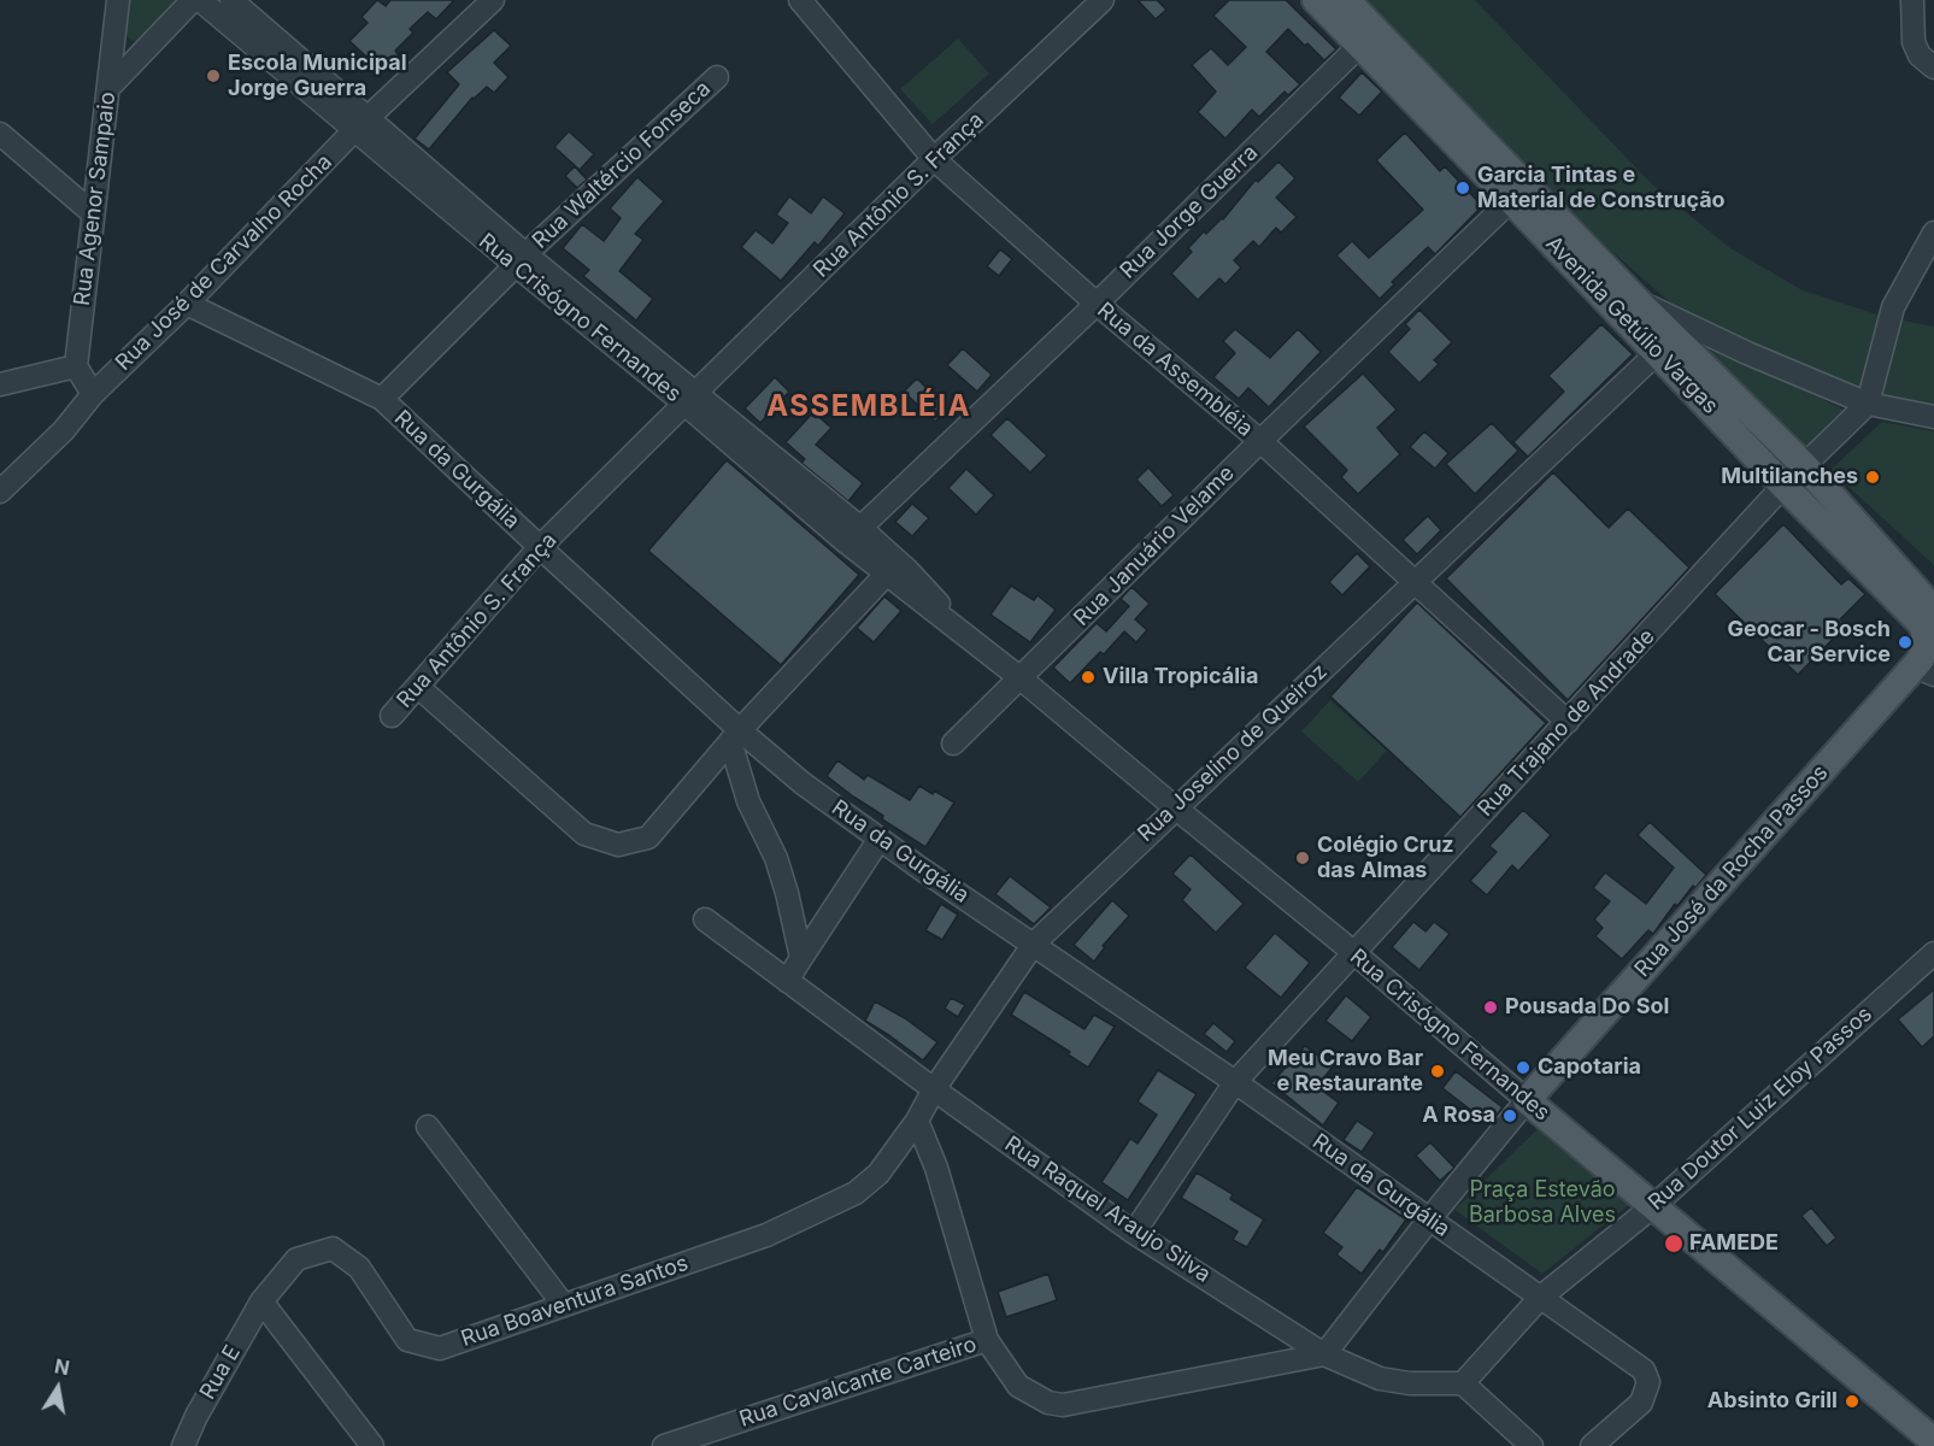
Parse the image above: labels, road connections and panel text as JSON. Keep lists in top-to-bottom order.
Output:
{
  "streets": {
    "main road": ["Rua Crisógno Fernandes", "Avenida Getúlio Vargas", "Rua José da Rocha Passos"],
    "street": [
      "Rua Waltércio Fonseca",
      "Rua Antônio S. França",
      "Rua Agenor Sampaio",
      "Rua Jorge Guerra",
      "Rua José de Carvalho Rocha",
      "Rua da Assembléia",
      "Rua da Gurgália",
      "Rua Januário Velame",
      "Rua Trajano de Andrade",
      "Rua Joselino de Queiroz",
      "Rua Doutor Luiz Eloy Passos",
      "Rua Raquel Araujo Silva",
      "Rua Boaventura Santos",
      "Rua E",
      "Rua Cavalcante Carteiro"
    ]
  },
  "crossings": [
    ["Rua Waltércio Fonseca", "Rua Crisógno Fernandes"],
    ["Rua Waltércio Fonseca", "Rua da Gurgália"],
    ["Rua Antônio S. França", "Rua Crisógno Fernandes"],
    ["Rua Antônio S. França", "Rua da Assembléia"],
    ["Rua Antônio S. França", "Rua da Gurgália"],
    ["Rua Jorge Guerra", "Rua Crisógno Fernandes"],
    ["Rua Jorge Guerra", "Avenida Getúlio Vargas"],
    ["Rua Jorge Guerra", "Rua da Assembléia"],
    ["Rua José de Carvalho Rocha", "Rua Crisógno Fernandes"],
    ["Rua José de Carvalho Rocha", "Rua da Gurgália"],
    ["Rua Crisógno Fernandes", "Rua Januário Velame"],
    ["Rua Crisógno Fernandes", "Rua Trajano de Andrade"],
    ["Rua Crisógno Fernandes", "Rua Joselino de Queiroz"],
    ["Rua Crisógno Fernandes", "Rua José da Rocha Passos"],
    ["Rua Crisógno Fernandes", "Rua Doutor Luiz Eloy Passos"],
    ["Avenida Getúlio Vargas", "Rua Januário Velame"],
    ["Avenida Getúlio Vargas", "Rua Trajano de Andrade"],
    ["Avenida Getúlio Vargas", "Rua Joselino de Queiroz"],
    ["Avenida Getúlio Vargas", "Rua José da Rocha Passos"],
    ["Rua da Assembléia", "Rua Januário Velame"],
    ["Rua da Assembléia", "Rua Trajano de Andrade"],
    ["Rua da Assembléia", "Rua Joselino de Queiroz"],
    ["Rua da Gurgália", "Rua Trajano de Andrade"],
    ["Rua da Gurgália", "Rua Joselino de Queiroz"],
    ["Rua da Gurgália", "Rua José da Rocha Passos"],
    ["Rua da Gurgália", "Rua Doutor Luiz Eloy Passos"],
    ["Rua Trajano de Andrade", "Rua Raquel Araujo Silva"],
    ["Rua Joselino de Queiroz", "Rua Raquel Araujo Silva"],
    ["Rua Joselino de Queiroz", "Rua Boaventura Santos"],
    ["Rua José da Rocha Passos", "Rua Raquel Araujo Silva"],
    ["Rua José da Rocha Passos", "Rua Cavalcante Carteiro"],
    ["Rua Doutor Luiz Eloy Passos", "Rua Raquel Araujo Silva"],
    ["Rua Raquel Araujo Silva", "Rua Cavalcante Carteiro"],
    ["Rua Boaventura Santos", "Rua E"]
  ],
  "districts": ["ASSEMBLÉIA"],
  "parks": ["Praça Estevão Barbosa Alves"],
  "places": [
    "Escola Municipal Jorge Guerra",
    "Garcia Tintas e Material de Construção",
    "Multilanches",
    "Geocar - Bosch Car Service",
    "Villa Tropicália",
    "Colégio Cruz das Almas",
    "Pousada Do Sol",
    "Capotaria",
    "Meu Cravo Bar e Restaurante",
    "A Rosa",
    "FAMEDE",
    "Absinto Grill"
  ],
  "north": "top"
}
